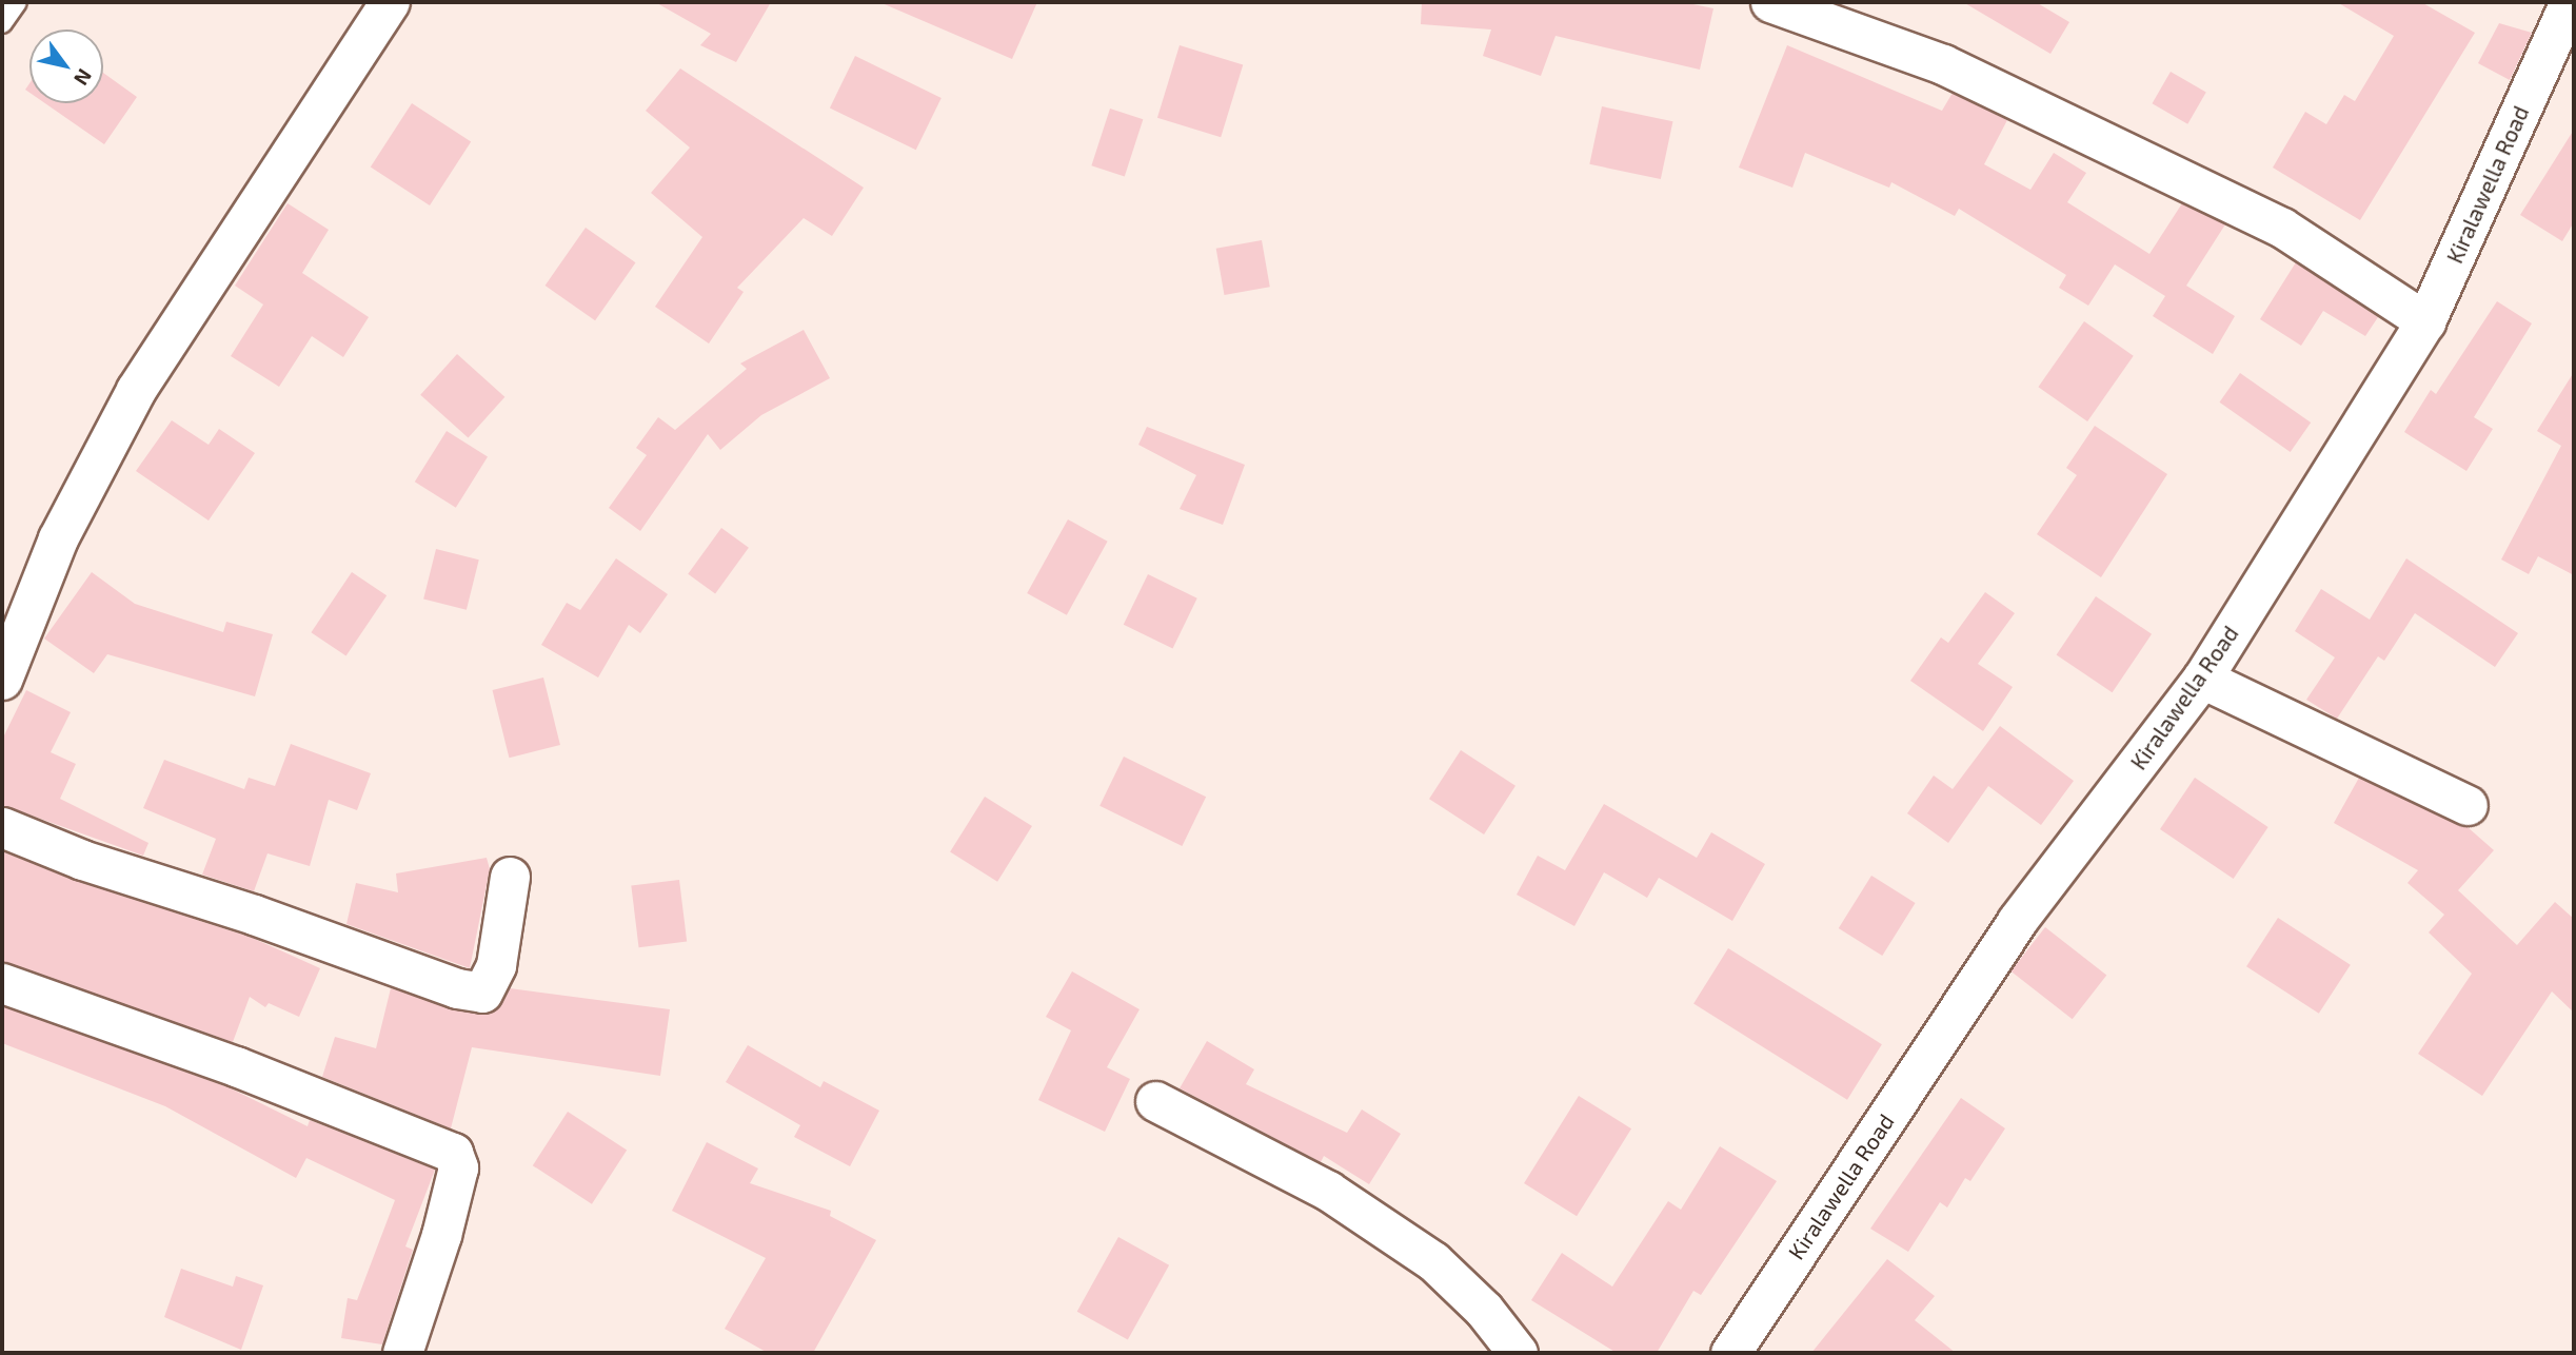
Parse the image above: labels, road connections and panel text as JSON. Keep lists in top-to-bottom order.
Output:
{
  "streets": {
    "street": ["Kiralawella Road"]
  },
  "north": "bottom right"
}
